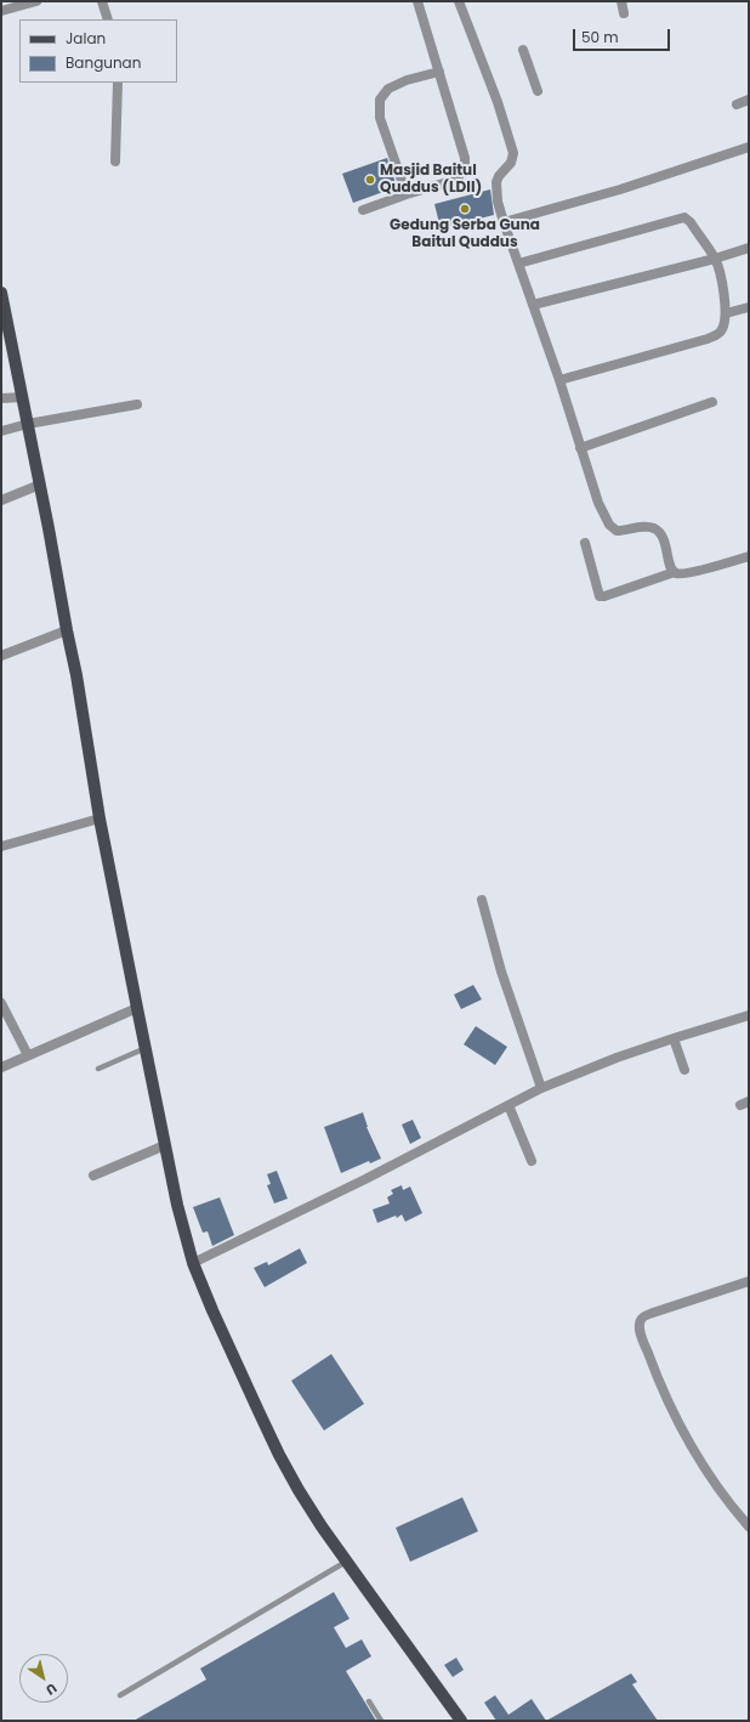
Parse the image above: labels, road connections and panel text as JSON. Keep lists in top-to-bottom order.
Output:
{
  "places": ["Masjid Baitul Quddus (LDII)", "Gedung Serba Guna Baitul Quddus"],
  "legend": ["Jalan", "Bangunan"],
  "scale_bar": "50 m",
  "north": "bottom right"
}
